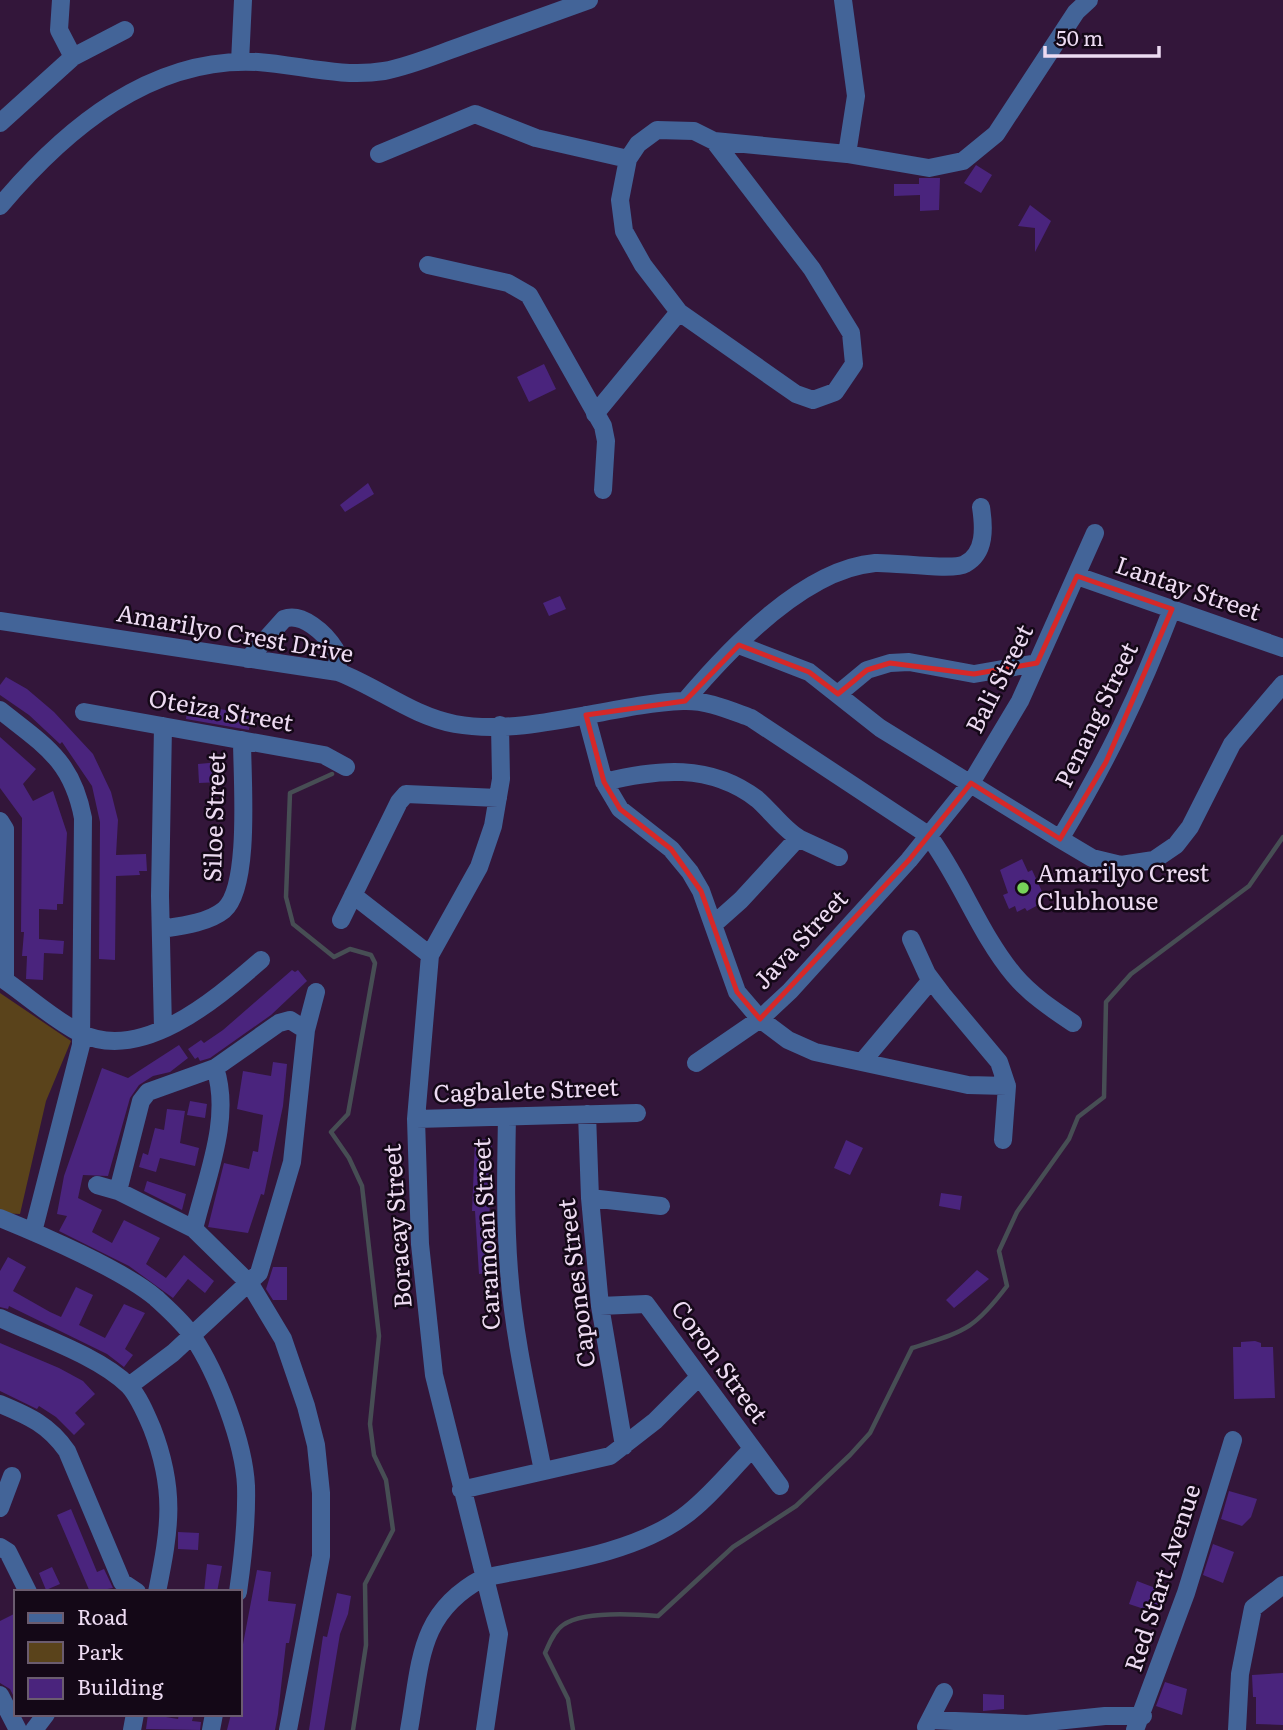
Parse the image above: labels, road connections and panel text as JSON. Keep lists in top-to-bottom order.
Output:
{
  "streets": {
    "street": [
      "Lantay Street",
      "Amarilyo Crest Drive",
      "Bali Street",
      "Oteiza Street",
      "Penang Street",
      "Siloe Street",
      "Java Street",
      "Cagbalete Street",
      "Boracay Street",
      "Caramoan Street",
      "Capones Street",
      "Coron Street",
      "Red Start Avenue"
    ]
  },
  "crossings": [
    ["Lantay Street", "Bali Street"],
    ["Lantay Street", "Penang Street"],
    ["Amarilyo Crest Drive", "Bali Street"],
    ["Amarilyo Crest Drive", "Java Street"],
    ["Amarilyo Crest Drive", "Boracay Street"],
    ["Bali Street", "Java Street"],
    ["Oteiza Street", "Siloe Street"],
    ["Cagbalete Street", "Boracay Street"],
    ["Cagbalete Street", "Caramoan Street"],
    ["Cagbalete Street", "Capones Street"],
    ["Capones Street", "Coron Street"]
  ],
  "places": ["Amarilyo Crest Clubhouse"],
  "legend": ["Road", "Park", "Building"],
  "scale_bar": "50 m"
}
